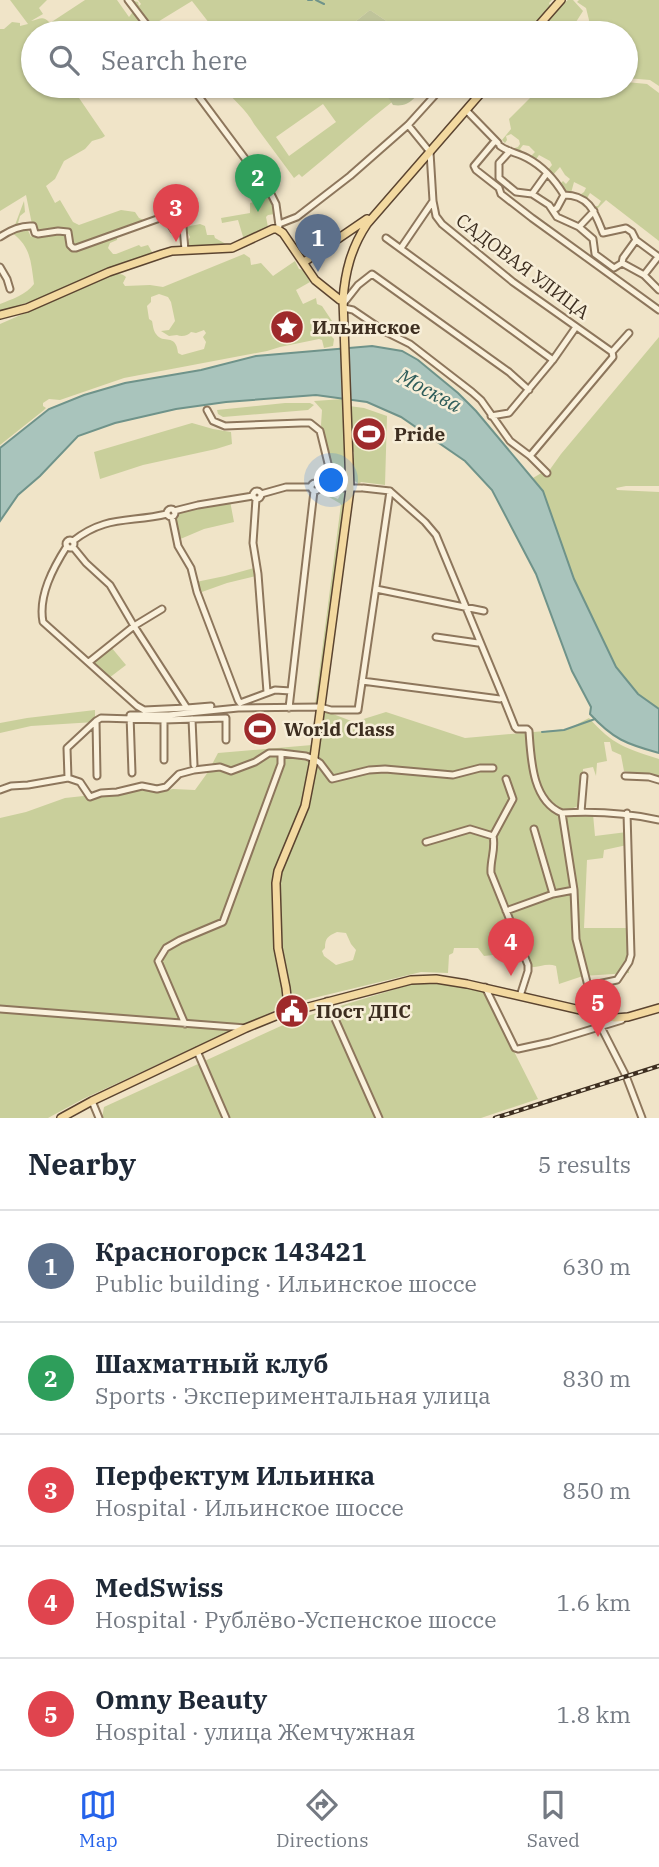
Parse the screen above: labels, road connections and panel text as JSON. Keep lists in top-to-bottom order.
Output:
{
  "streets": {
    "street": ["САДОВАЯ УЛИЦА"]
  },
  "water": ["Москва"],
  "places": {
    "place": ["Ильинское"],
    "sports": ["Pride", "World Class"],
    "public building": ["Пост ДПС"]
  },
  "page": {
    "search": "Search here",
    "pins": [
      "2",
      "3",
      "1",
      "4",
      "5"
    ],
    "heading": ["Nearby", "5 results"],
    "list": [
      {
        "mark": "1",
        "name": "Красногорск 143421",
        "note": "Public building · Ильинское шоссе",
        "value": "630 m"
      },
      {
        "mark": "2",
        "name": "Шахматный клуб",
        "note": "Sports · Экспериментальная улица",
        "value": "830 m"
      },
      {
        "mark": "3",
        "name": "Перфектум Ильинка",
        "note": "Hospital · Ильинское шоссе",
        "value": "850 m"
      },
      {
        "mark": "4",
        "name": "MedSwiss",
        "note": "Hospital · Рублёво-Успенское шоссе",
        "value": "1.6 km"
      },
      {
        "mark": "5",
        "name": "Omny Beauty",
        "note": "Hospital · улица Жемчужная",
        "value": "1.8 km"
      }
    ],
    "nav": ["Map", "Directions", "Saved"]
  }
}
